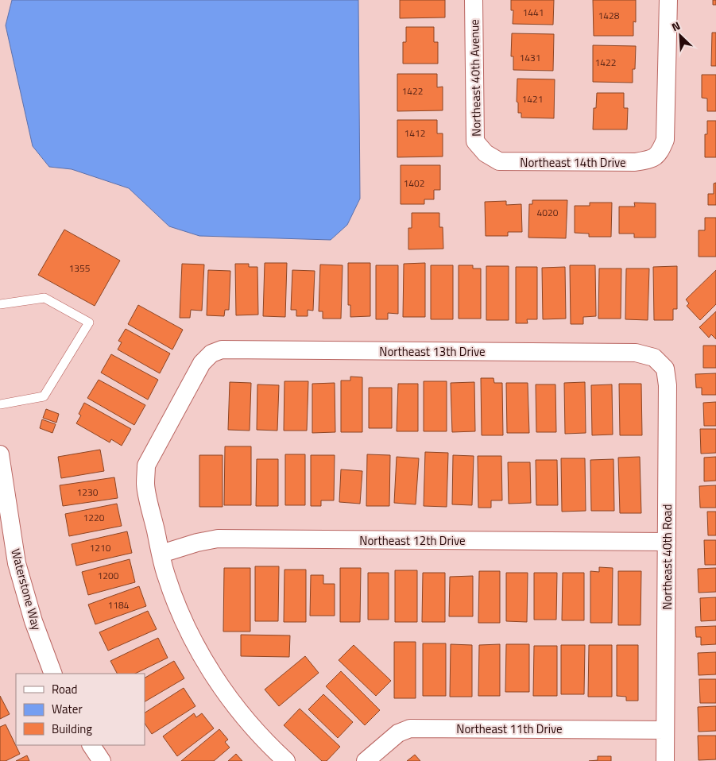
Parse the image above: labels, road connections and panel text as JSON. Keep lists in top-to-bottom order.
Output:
{
  "streets": {
    "street": [
      "Northeast 40th Avenue",
      "Northeast 14th Drive",
      "Northeast 13th Drive",
      "Northeast 12th Drive",
      "Northeast 40th Road",
      "Waterstone Way",
      "Northeast 11th Drive"
    ]
  },
  "crossings": [
    ["Northeast 40th Avenue", "Northeast 14th Drive"],
    ["Northeast 13th Drive", "Northeast 12th Drive"],
    ["Northeast 13th Drive", "Northeast 40th Road"],
    ["Northeast 12th Drive", "Northeast 40th Road"],
    ["Northeast 40th Road", "Northeast 11th Drive"]
  ],
  "house_numbers": [
    "1441",
    "1428",
    "1431",
    "1422",
    "1422",
    "1421",
    "1412",
    "1402",
    "4020",
    "1355",
    "1230",
    "1220",
    "1210",
    "1200",
    "1184"
  ],
  "legend": ["Road", "Water", "Building"],
  "north": "top left"
}
